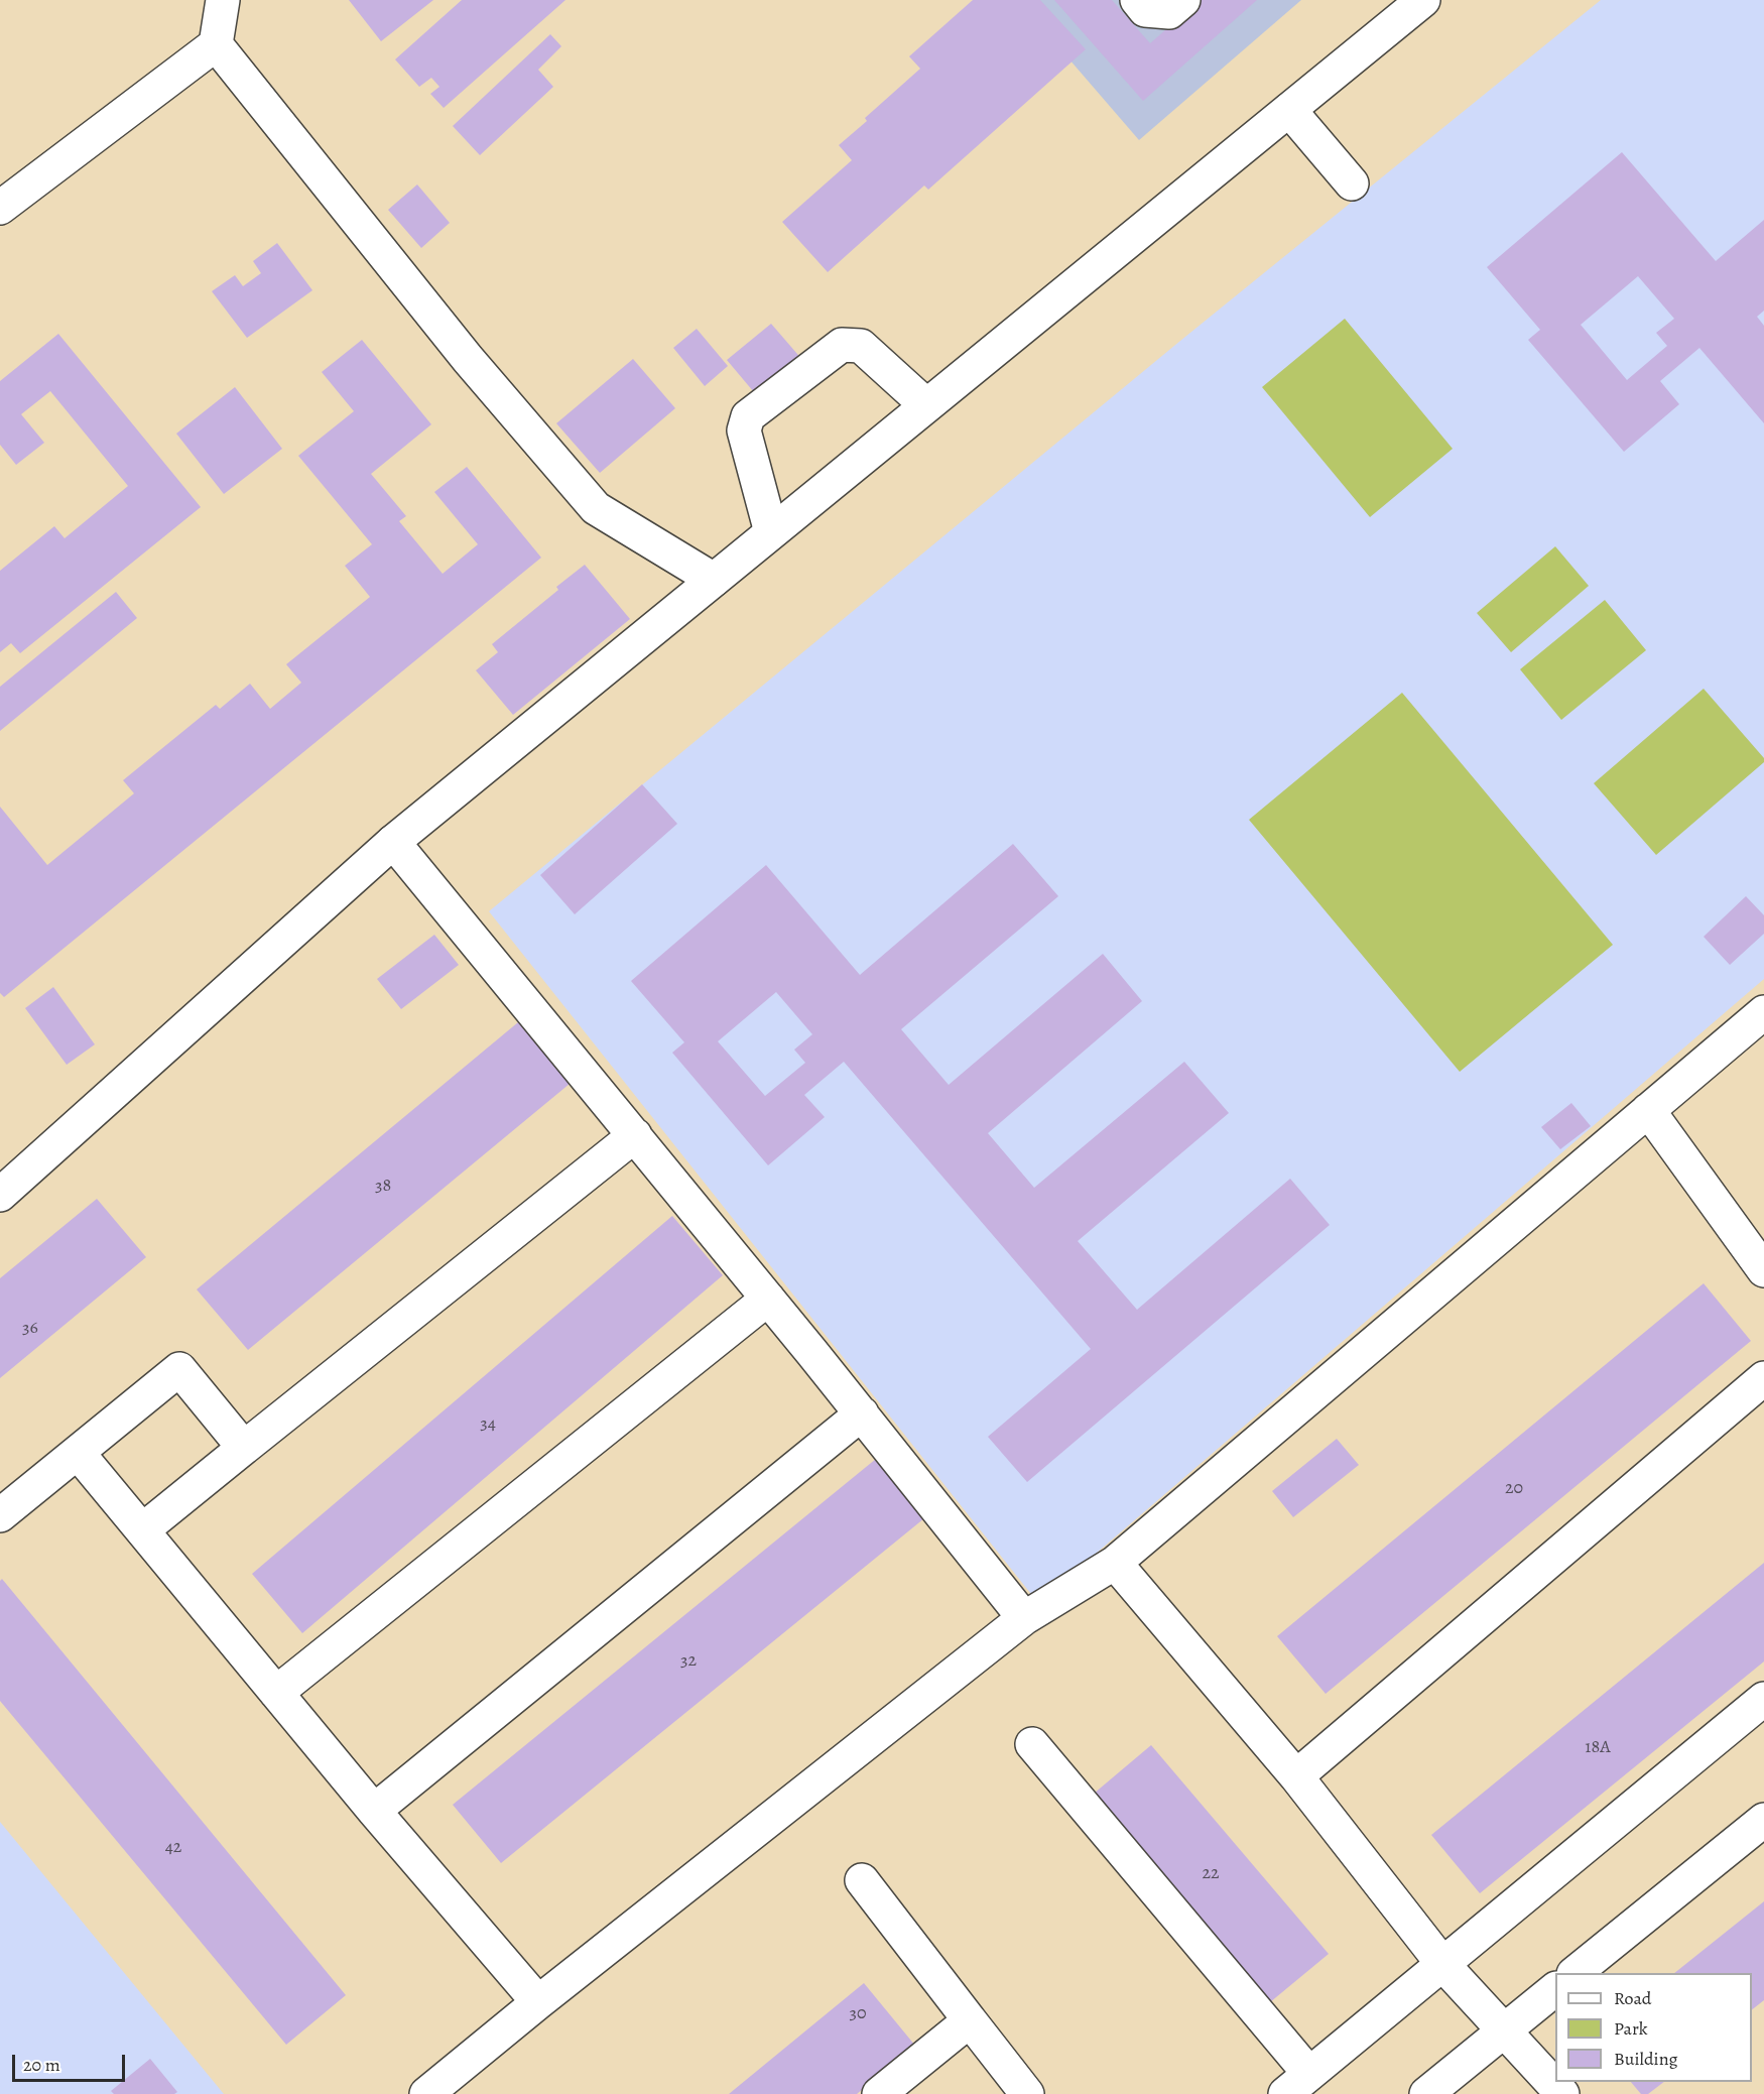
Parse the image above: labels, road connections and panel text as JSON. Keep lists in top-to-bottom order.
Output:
{
  "house_numbers": [
    "38",
    "36",
    "34",
    "20",
    "32",
    "18А",
    "42",
    "22",
    "30"
  ],
  "legend": ["Road", "Park", "Building"],
  "scale_bar": "20 m"
}
